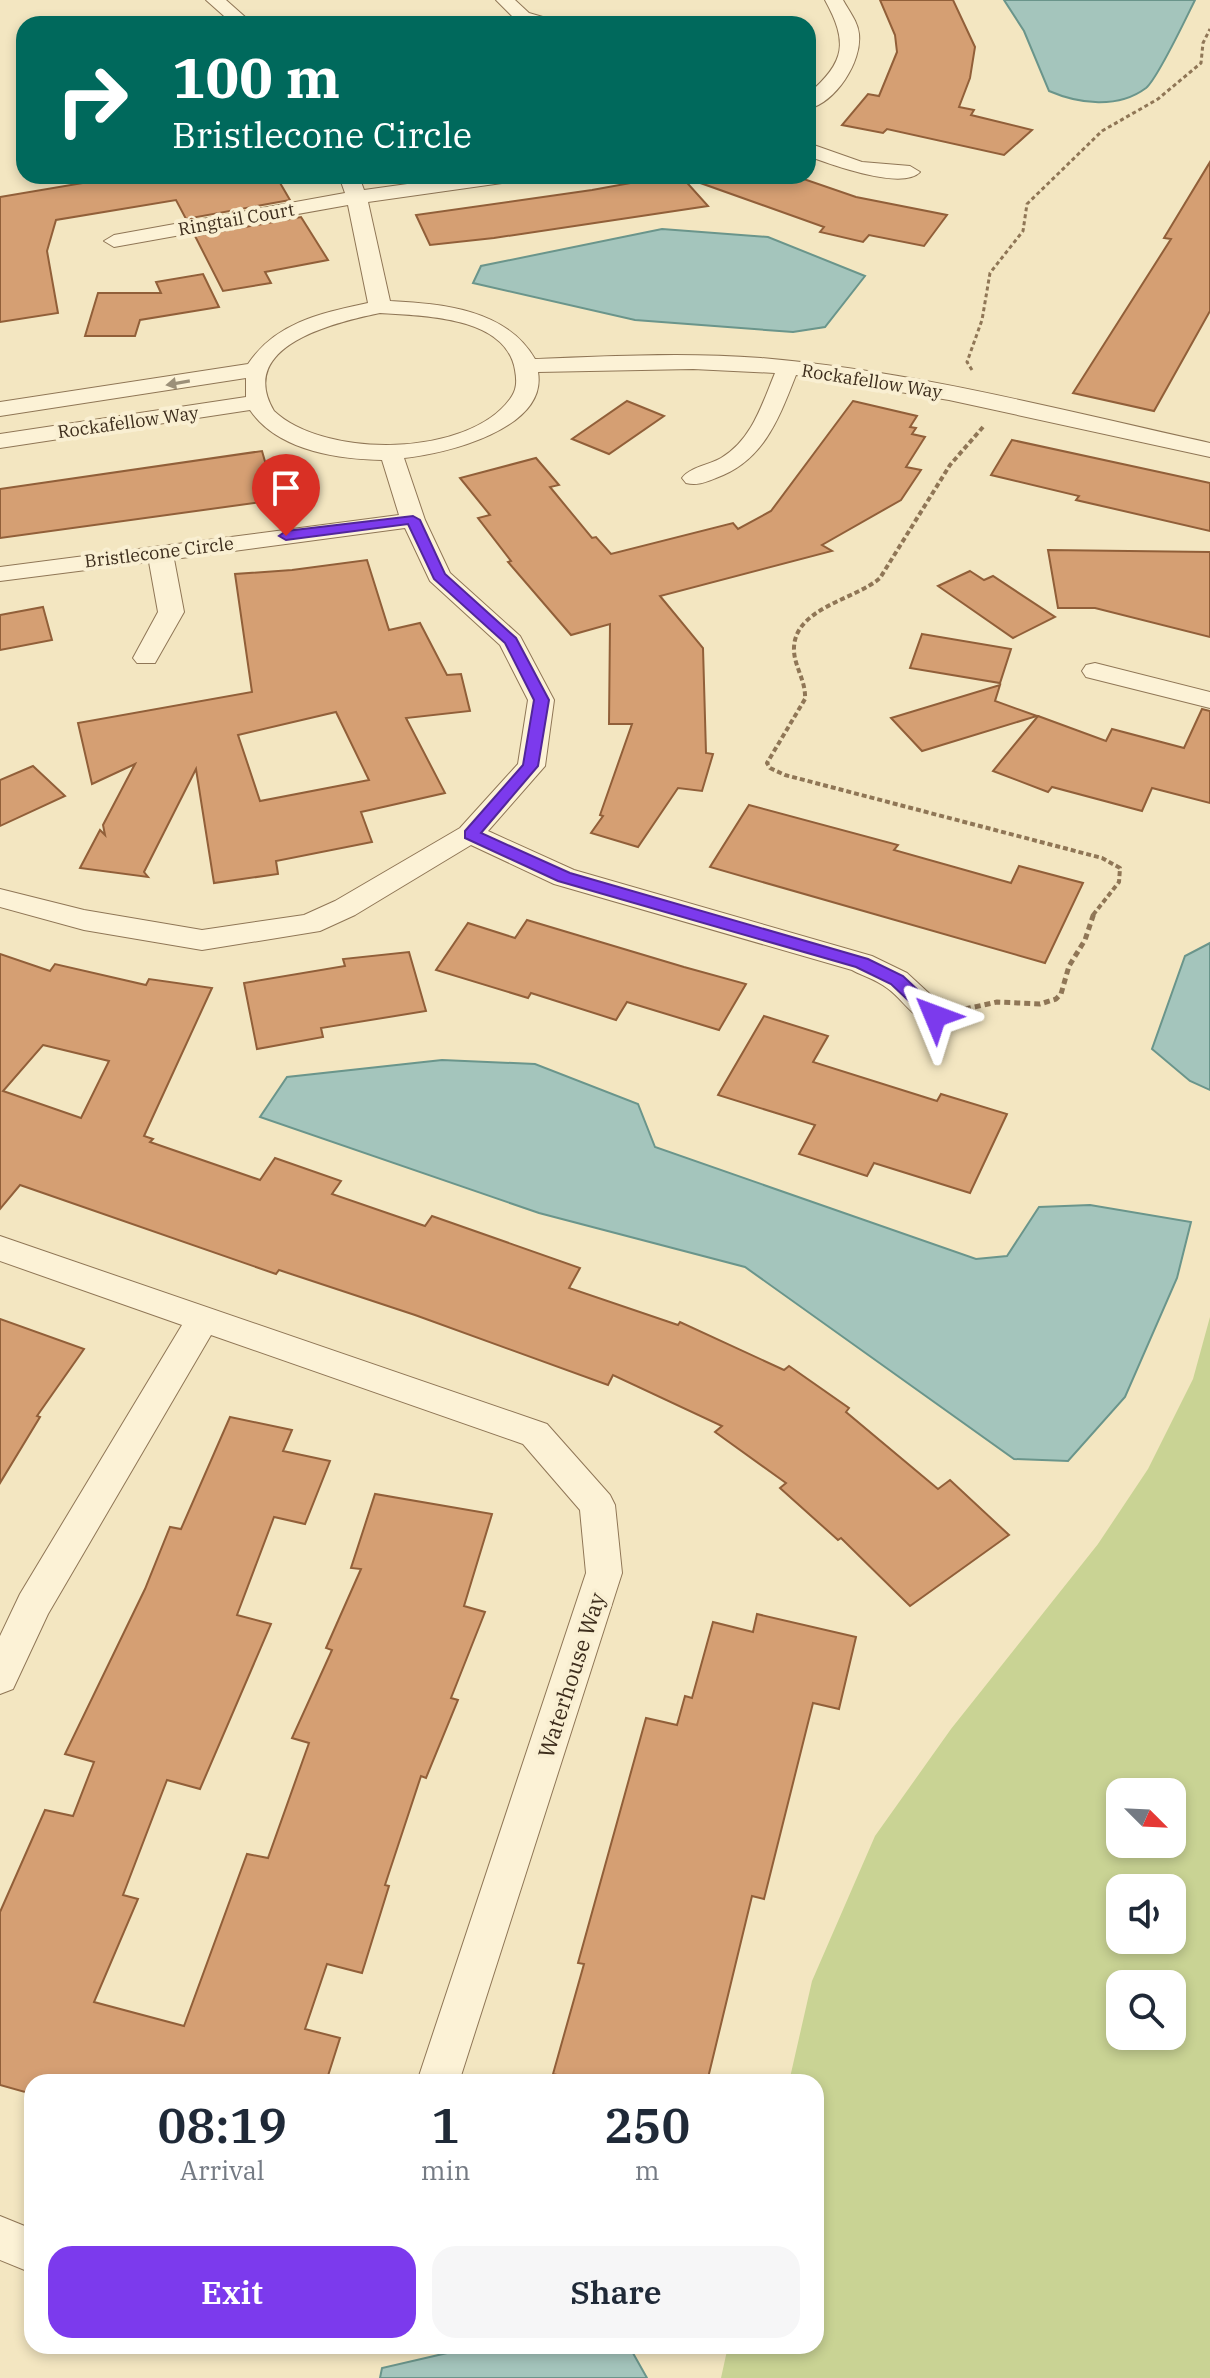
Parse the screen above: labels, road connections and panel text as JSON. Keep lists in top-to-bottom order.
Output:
{
  "streets": {
    "street": [
      "Ringtail Court",
      "Rockafellow Way",
      "Bristlecone Circle",
      "Waterhouse Way"
    ]
  },
  "north": "bottom right",
  "page": {
    "turn": ["100 m", "Bristlecone Circle"],
    "eta": [
      "08:19",
      "Arrival",
      "1",
      "min",
      "250",
      "m"
    ],
    "buttons": ["Exit", "Share"]
  }
}
